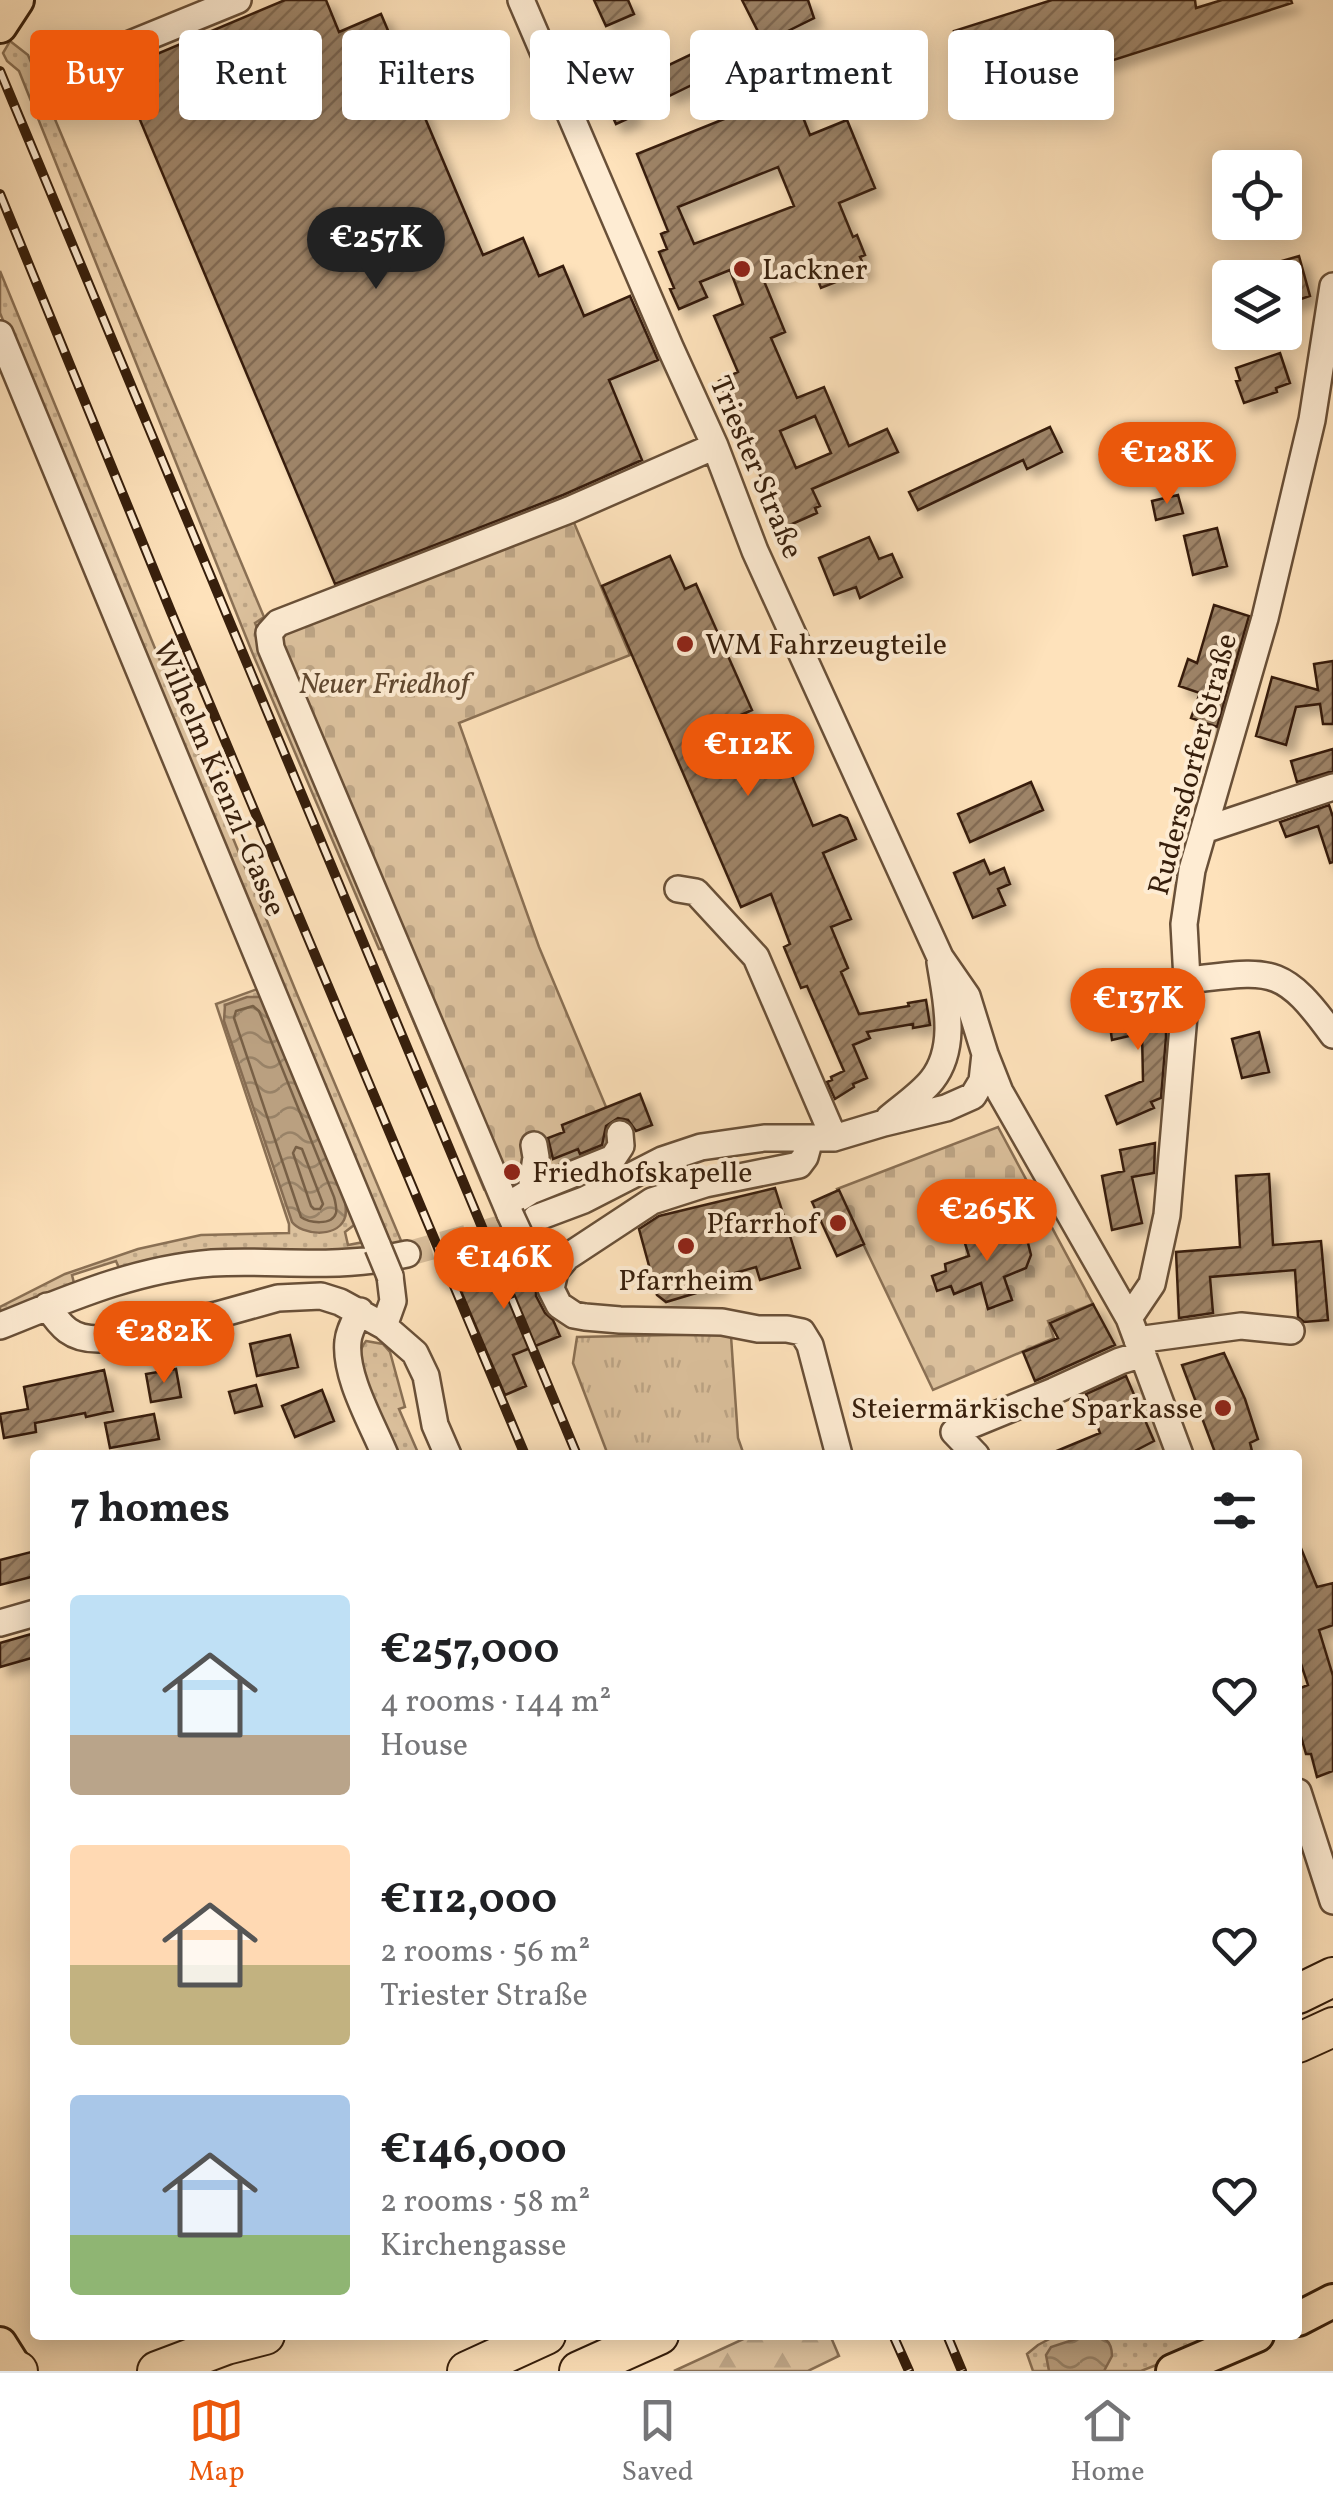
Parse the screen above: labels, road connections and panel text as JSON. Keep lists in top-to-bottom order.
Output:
{
  "streets": {
    "street": ["Triester Straße", "Rudersdorfer Straße", "Wilhelm Kienzl-Gasse"]
  },
  "parks": ["Neuer Friedhof"],
  "places": [
    "Lackner",
    "WM Fahrzeugteile",
    "Friedhofskapelle",
    "Pfarrhof",
    "Pfarrheim",
    "Steiermärkische Sparkasse"
  ],
  "page": {
    "chip": [
      "Buy",
      "Rent",
      "Filters",
      "New",
      "Apartment",
      "House"
    ],
    "price": [
      "€257K",
      "€128K",
      "€112K",
      "€137K",
      "€265K",
      "€146K",
      "€282K"
    ],
    "heading": "7 homes",
    "list": [
      {
        "name": "€257,000",
        "note": "4 rooms · 144 m² · House"
      },
      {
        "name": "€112,000",
        "note": "2 rooms · 56 m² · Triester Straße"
      },
      {
        "name": "€146,000",
        "note": "2 rooms · 58 m² · Kirchengasse"
      }
    ],
    "tabs": ["Map", "Saved", "Home"]
  }
}
